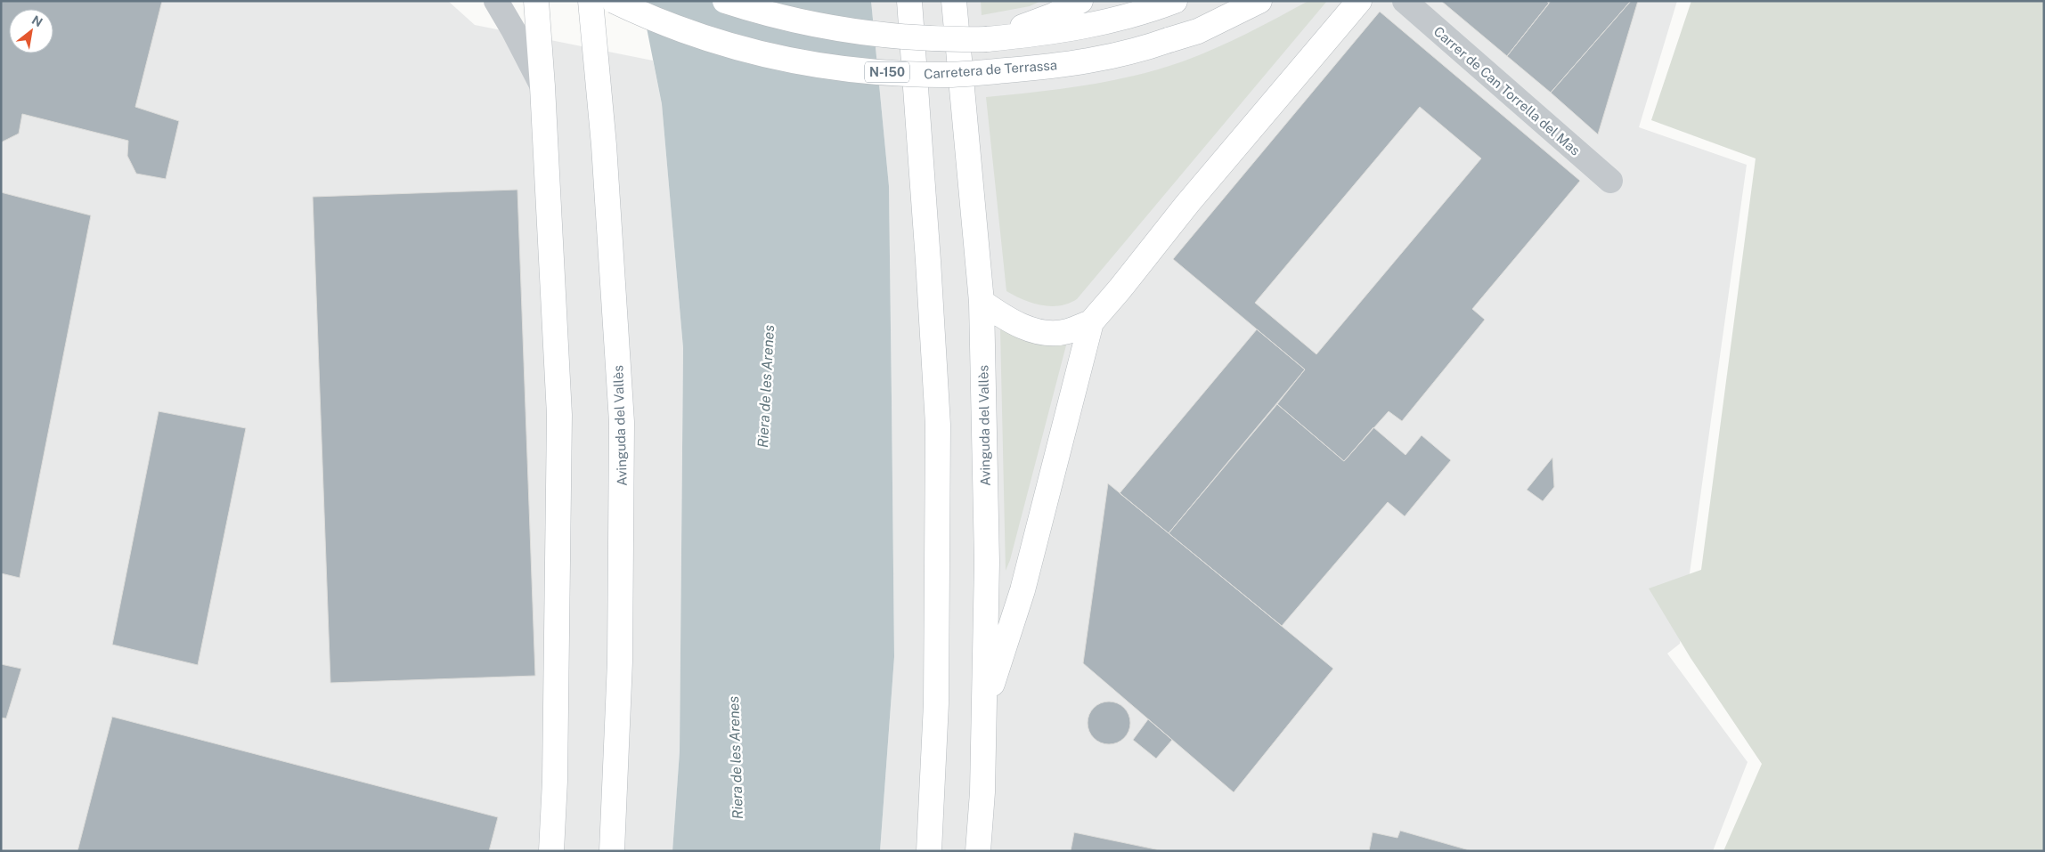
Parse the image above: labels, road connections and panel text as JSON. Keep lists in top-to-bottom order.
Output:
{
  "streets": {
    "main road": ["Carretera de Terrassa", "N-150", "Avinguda del Vallès"],
    "street": ["Carrer de Can Torrella del Mas"]
  },
  "water": ["Riera de les Arenes"],
  "north": "top right"
}
